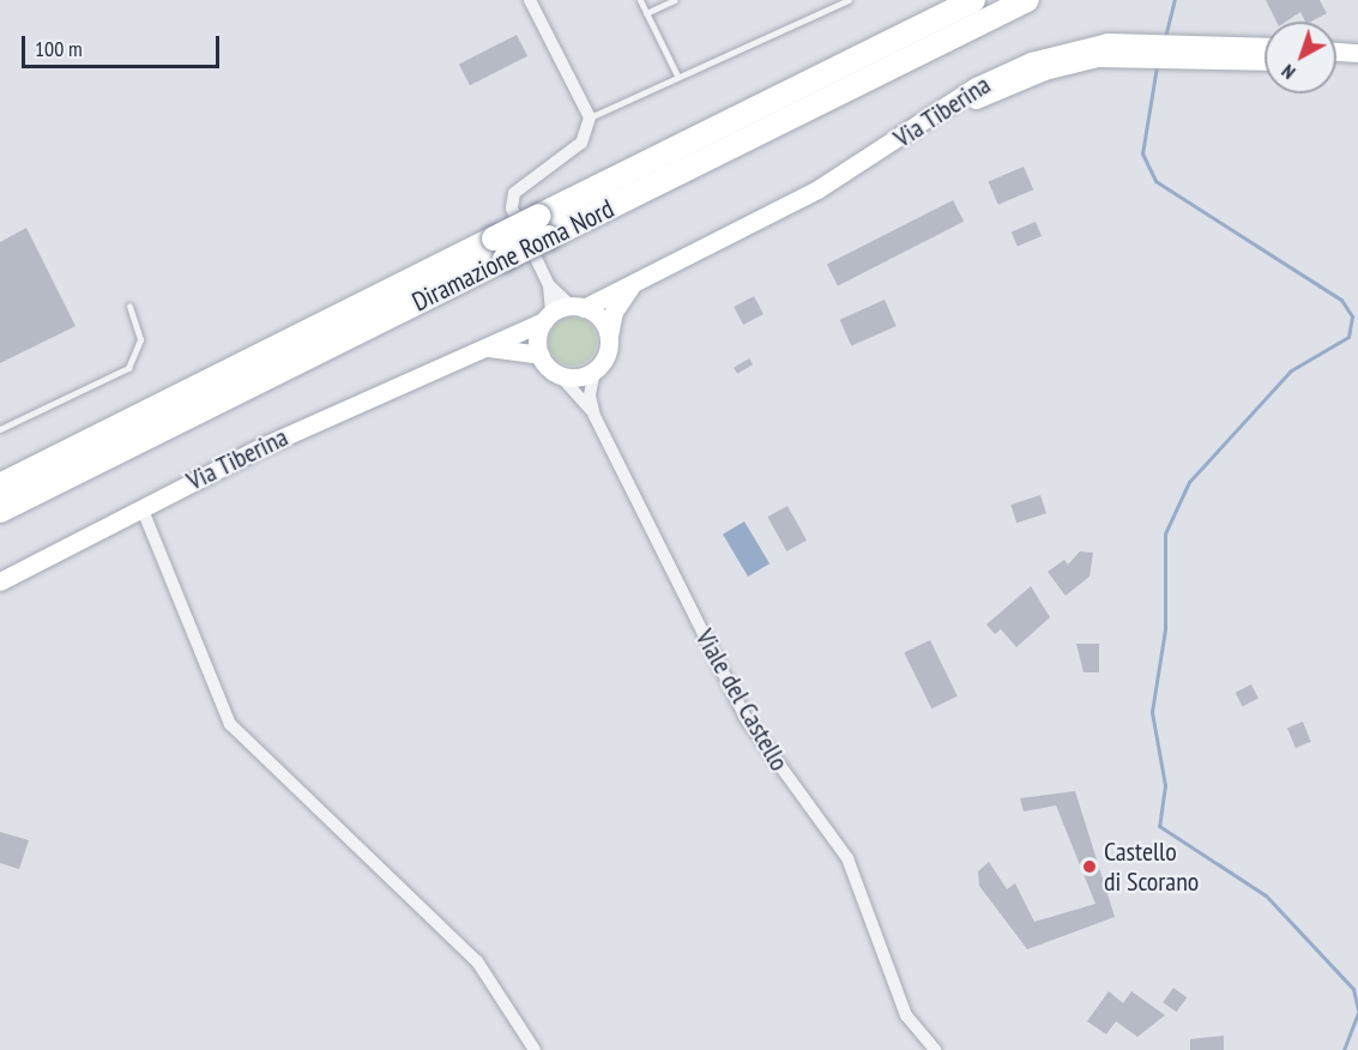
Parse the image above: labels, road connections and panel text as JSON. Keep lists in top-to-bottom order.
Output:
{
  "streets": {
    "highway": ["Diramazione Roma Nord"],
    "main road": ["Via Tiberina"],
    "street": ["Viale del Castello"]
  },
  "places": ["Castello di Scorano"],
  "scale_bar": "100 m",
  "north": "bottom left"
}
